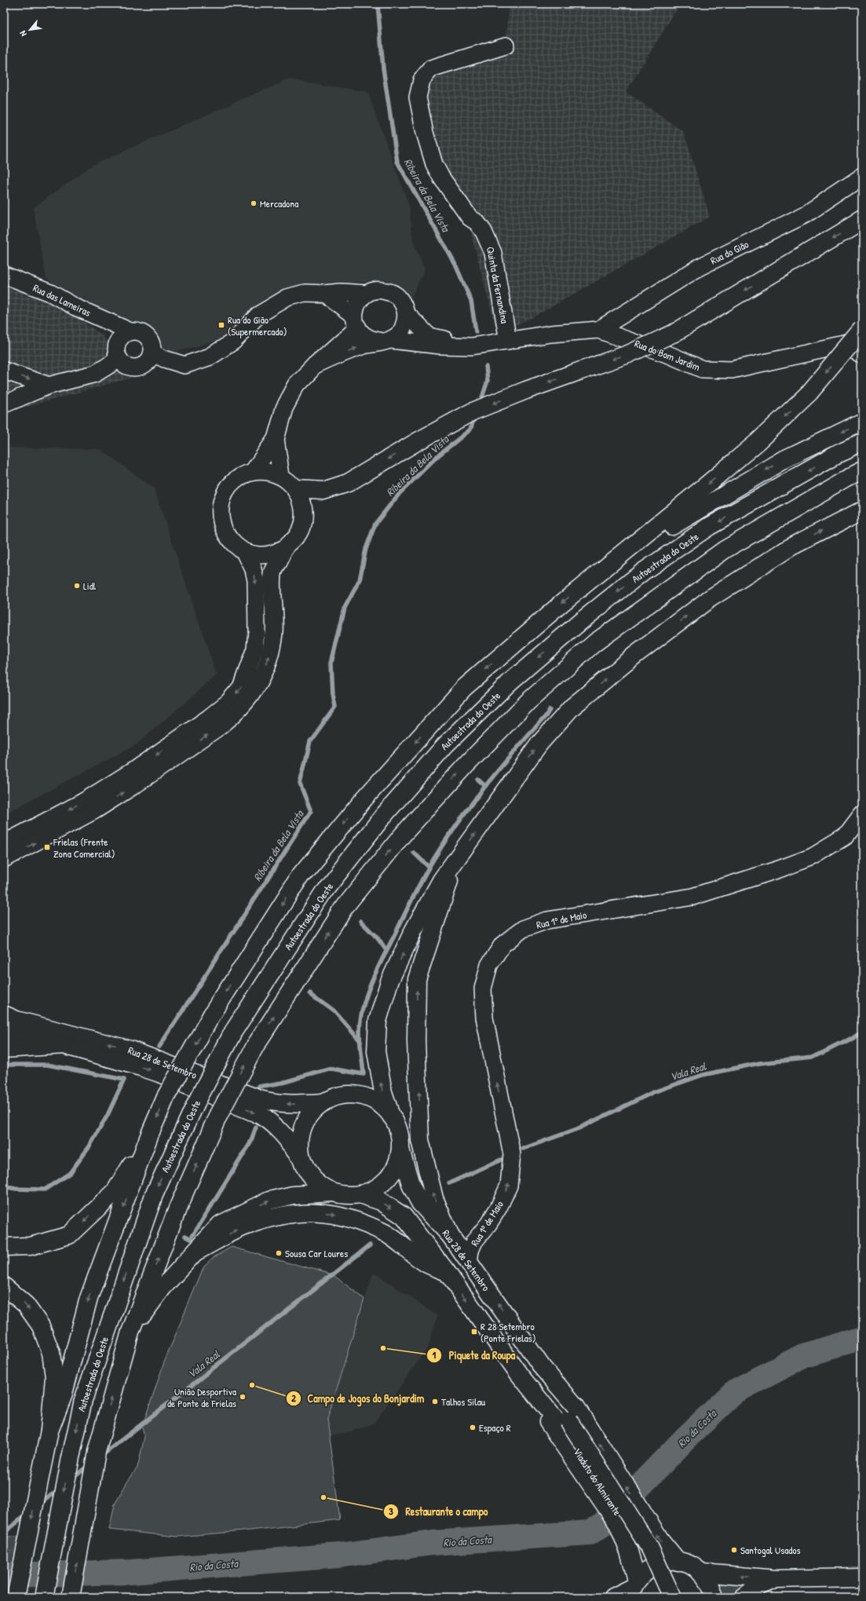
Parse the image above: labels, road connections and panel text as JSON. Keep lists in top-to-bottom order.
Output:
{
  "streets": {
    "main road": ["Autoestrada do Oeste", "Rua 28 de Setembro", "Viaduto do Almirante"],
    "street": [
      "Rua do Gião",
      "Quinta da Fernandina",
      "Rua das Lameiras",
      "Rua do Bom Jardim",
      "Rua 1º de Maio"
    ]
  },
  "crossings": [
    ["Rua do Gião", "Rua do Bom Jardim"],
    ["Quinta da Fernandina", "Rua do Bom Jardim"],
    ["Rua 1º de Maio", "Rua 28 de Setembro"],
    ["Rua 28 de Setembro", "Viaduto do Almirante"]
  ],
  "one_way": ["Rua 1º de Maio"],
  "water": ["Ribeira da Bela Vista", "Vala Real", "Rio da Costa"],
  "places": {
    "other": [
      "Mercadona",
      "Lidl",
      "Sousa Car Loures",
      "Piquete da Roupa",
      "Campo de Jogos do Bonjardim",
      "União Desportiva de Ponte de Frielas",
      "Talhos Silau",
      "Espaço R",
      "Restaurante o campo",
      "Santogal Usados"
    ],
    "transit": ["Rua do Gião (Supermercado)", "Frielas (Frente Zona Comercial)", "R 28 Setembro (Ponte Frielas)"]
  },
  "north": "bottom left"
}
